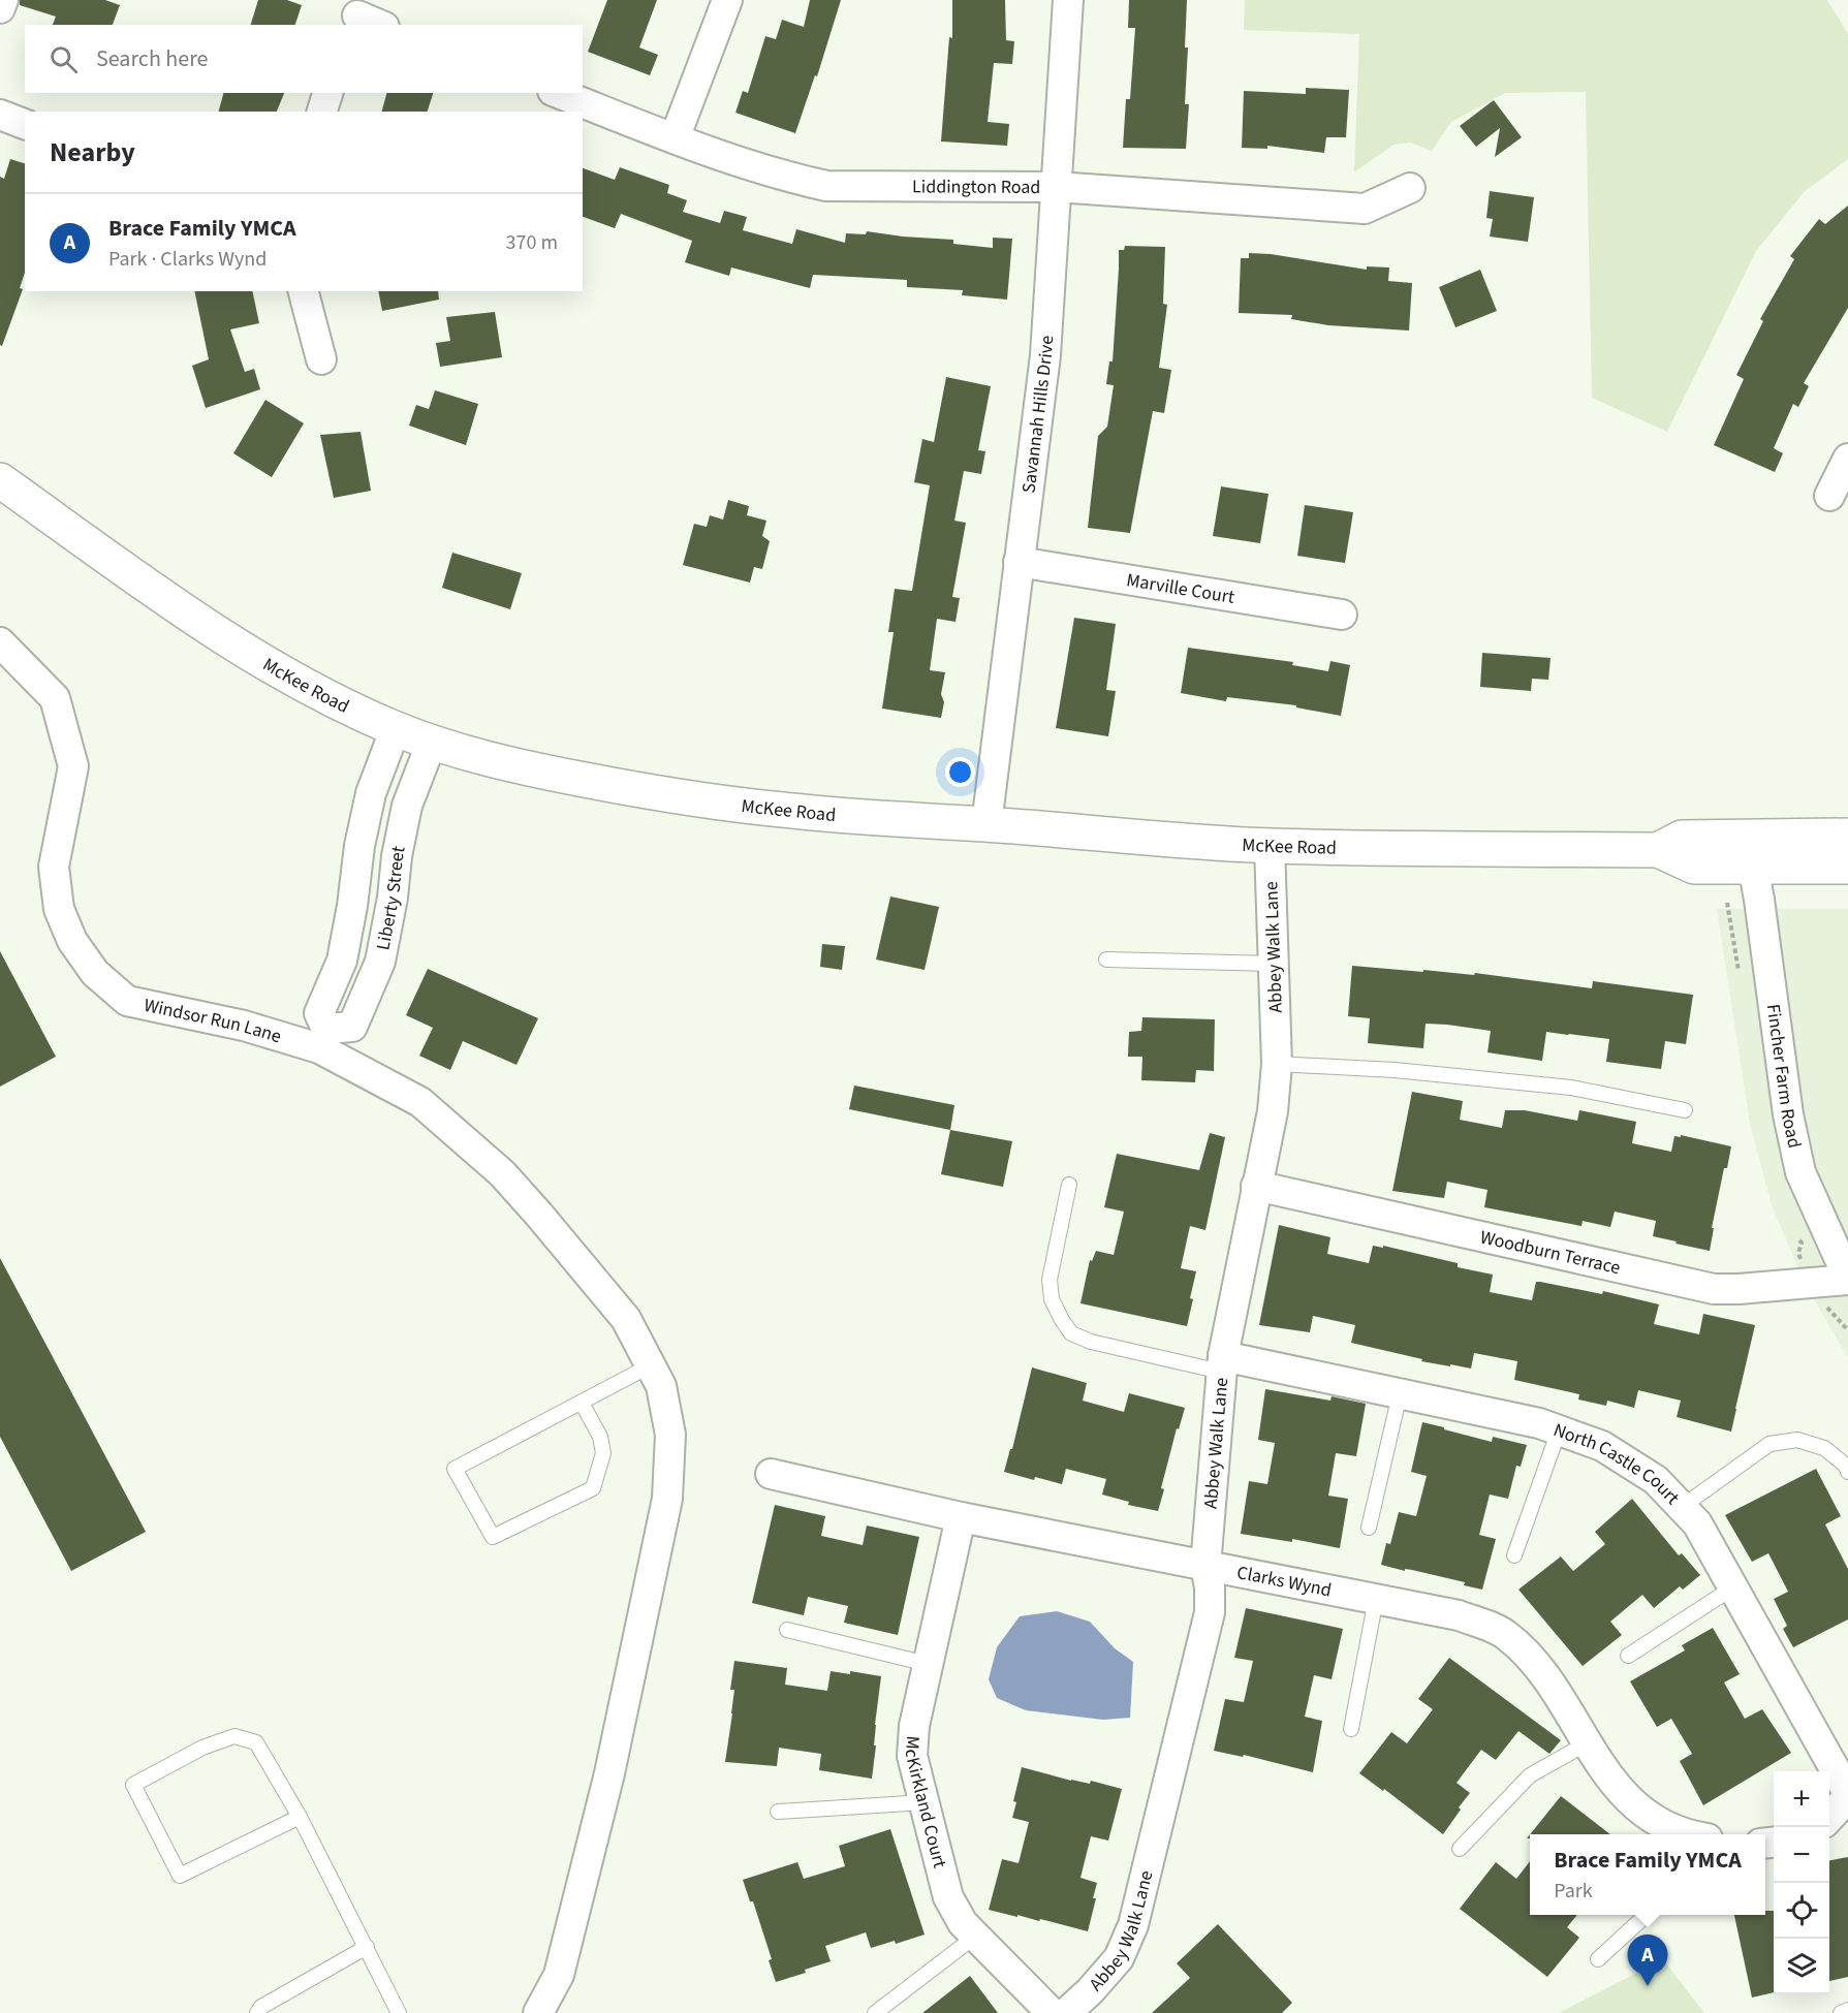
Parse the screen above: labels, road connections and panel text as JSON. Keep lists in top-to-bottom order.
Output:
{
  "streets": {
    "street": [
      "Liddington Road",
      "Savannah Hills Drive",
      "Marville Court",
      "McKee Road",
      "Liberty Street",
      "Abbey Walk Lane",
      "Windsor Run Lane",
      "Fincher Farm Road",
      "Woodburn Terrace",
      "North Castle Court",
      "Clarks Wynd",
      "McKirkland Court"
    ]
  },
  "crossings": [
    ["Liddington Road", "Savannah Hills Drive"],
    ["Savannah Hills Drive", "Marville Court"],
    ["Savannah Hills Drive", "McKee Road"],
    ["McKee Road", "Liberty Street"],
    ["McKee Road", "Abbey Walk Lane"],
    ["McKee Road", "Fincher Farm Road"],
    ["Liberty Street", "Windsor Run Lane"],
    ["Abbey Walk Lane", "Woodburn Terrace"],
    ["Abbey Walk Lane", "North Castle Court"],
    ["Abbey Walk Lane", "Clarks Wynd"],
    ["Fincher Farm Road", "Woodburn Terrace"],
    ["Clarks Wynd", "McKirkland Court"]
  ],
  "page": {
    "search": "Search here",
    "heading": "Nearby",
    "list": [
      {
        "mark": "A",
        "name": "Brace Family YMCA",
        "note": "Park · Clarks Wynd",
        "value": "370 m"
      }
    ],
    "map_buttons": ["+", "−"],
    "popup": ["Brace Family YMCA", "Park"],
    "pins": "A"
  }
}
